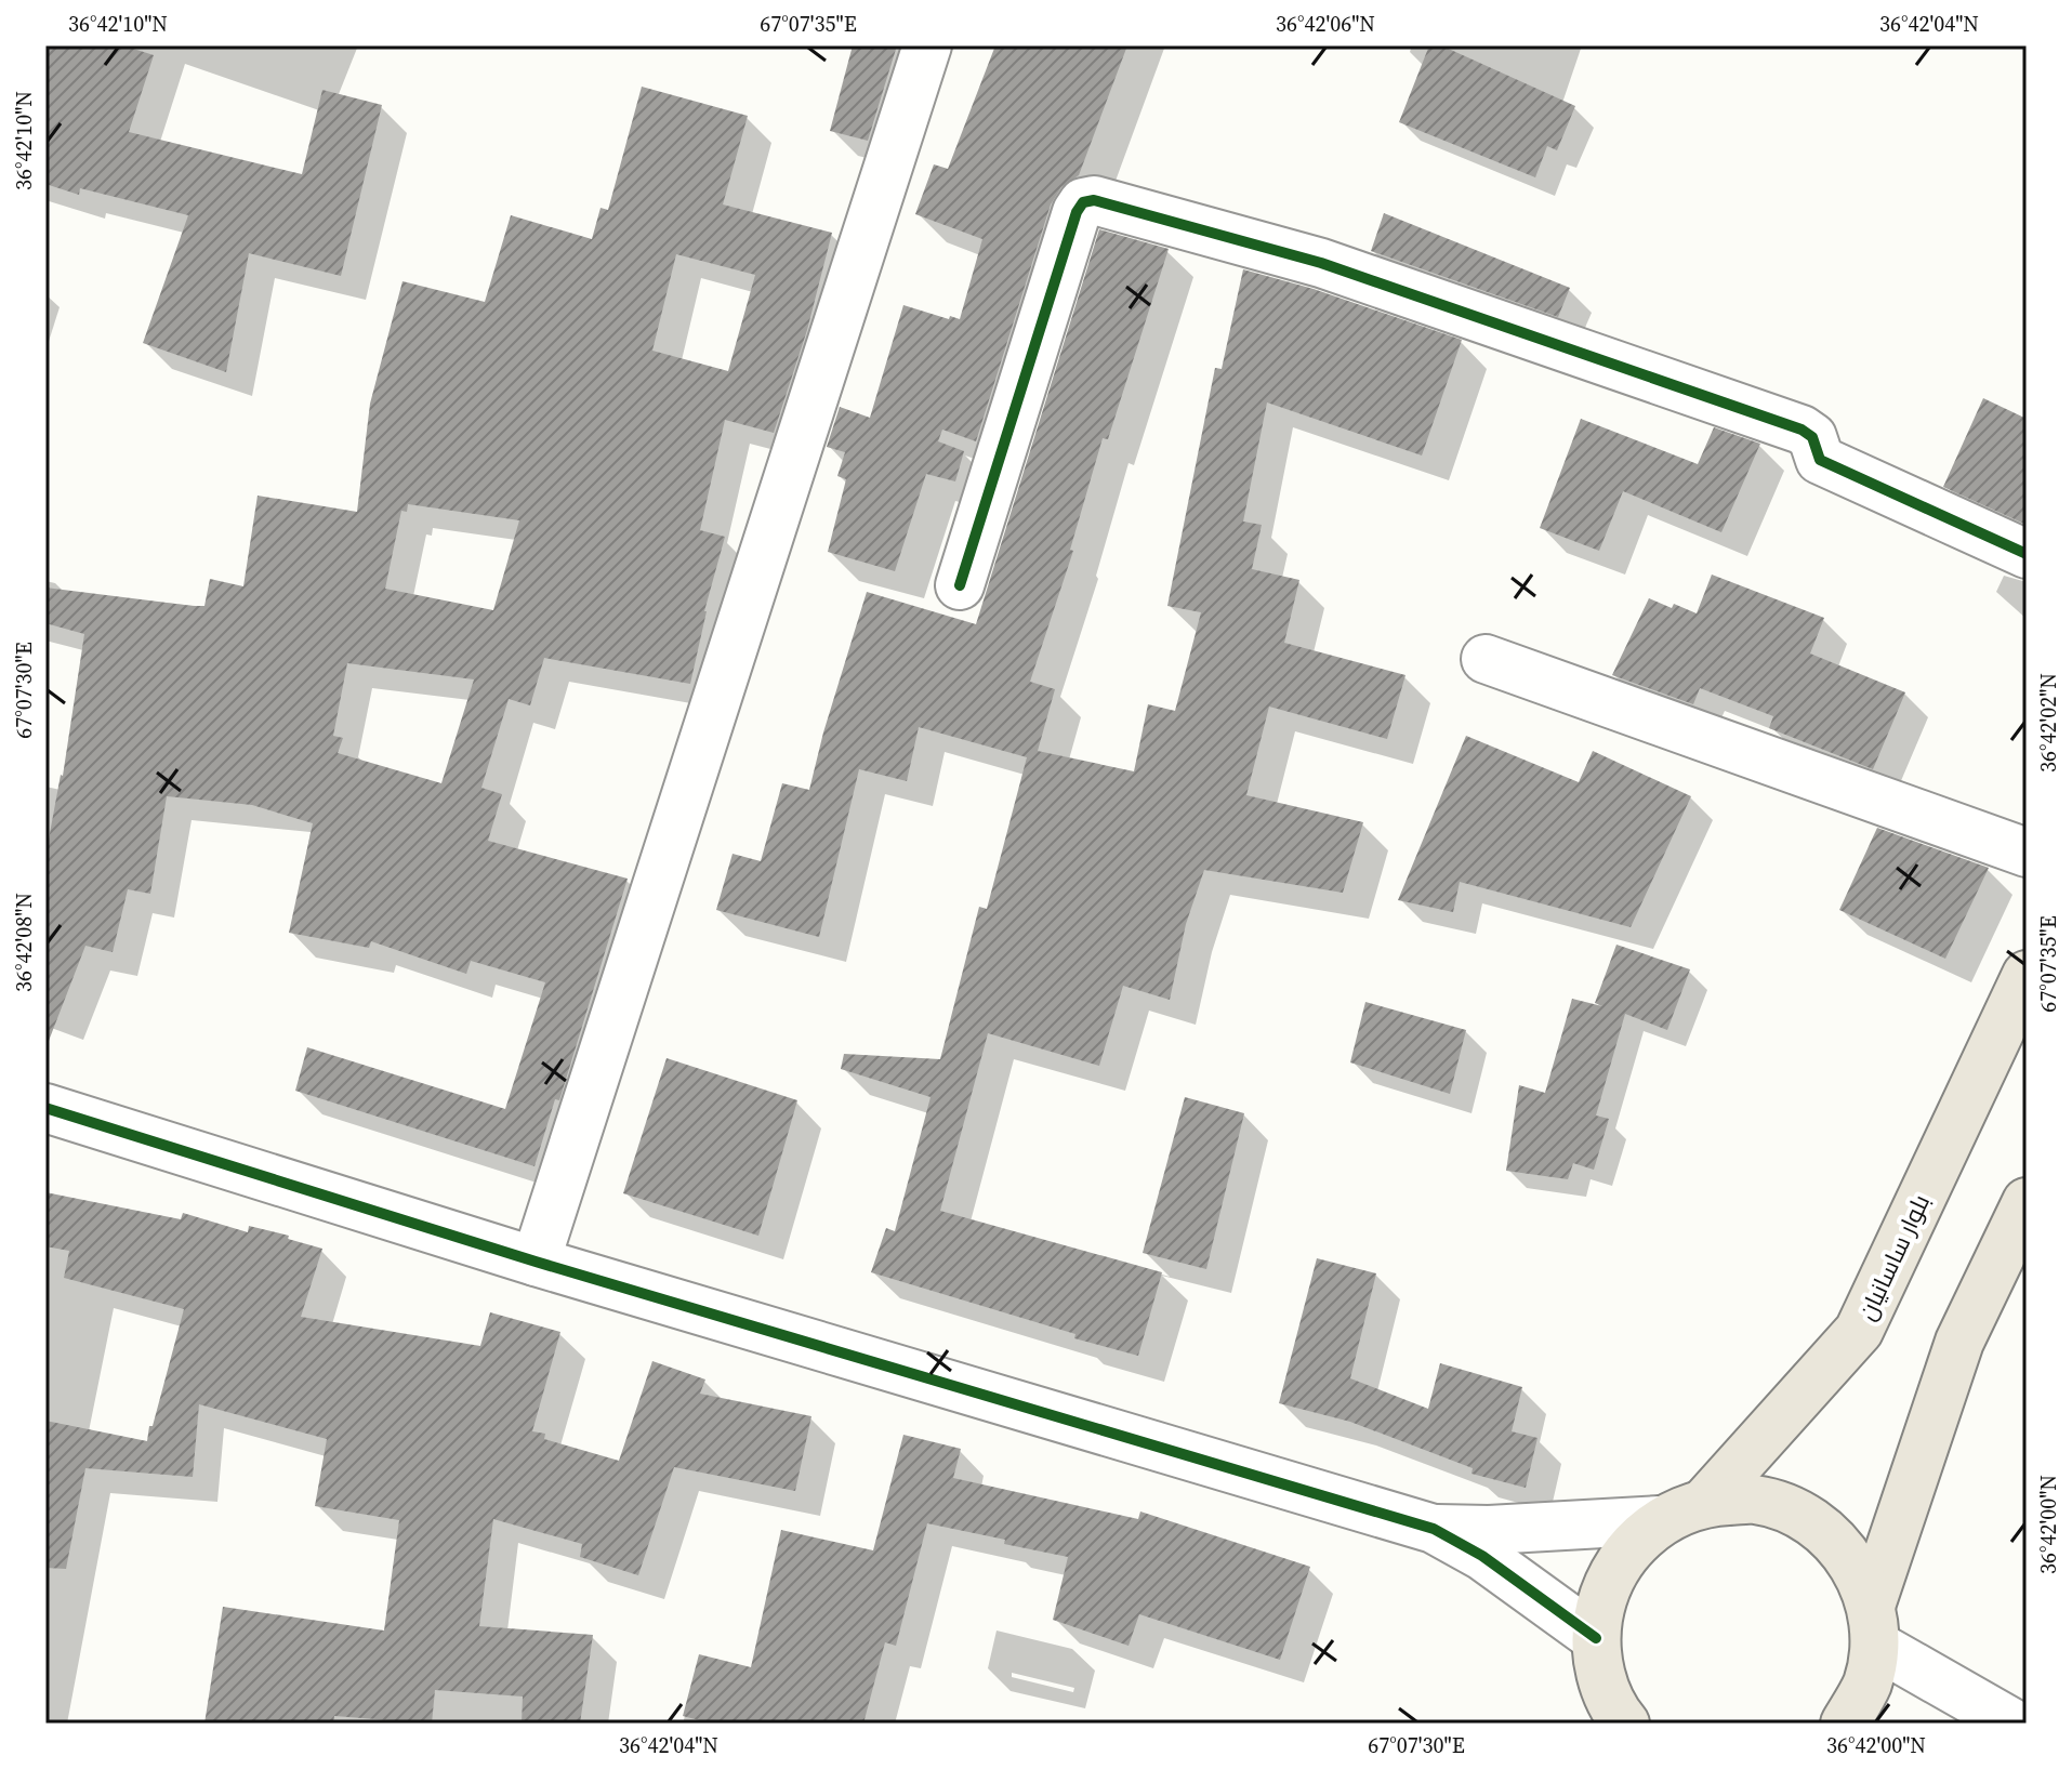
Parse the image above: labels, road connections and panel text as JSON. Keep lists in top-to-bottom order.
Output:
{
  "streets": {
    "highway": ["بلوار ساسانیان"]
  },
  "coordinates": [
    "36°42'10\"N",
    "67°07'35\"E",
    "36°42'06\"N",
    "36°42'04\"N",
    "67°07'30\"E",
    "36°42'02\"N",
    "36°42'08\"N",
    "36°42'00\"N"
  ]
}
